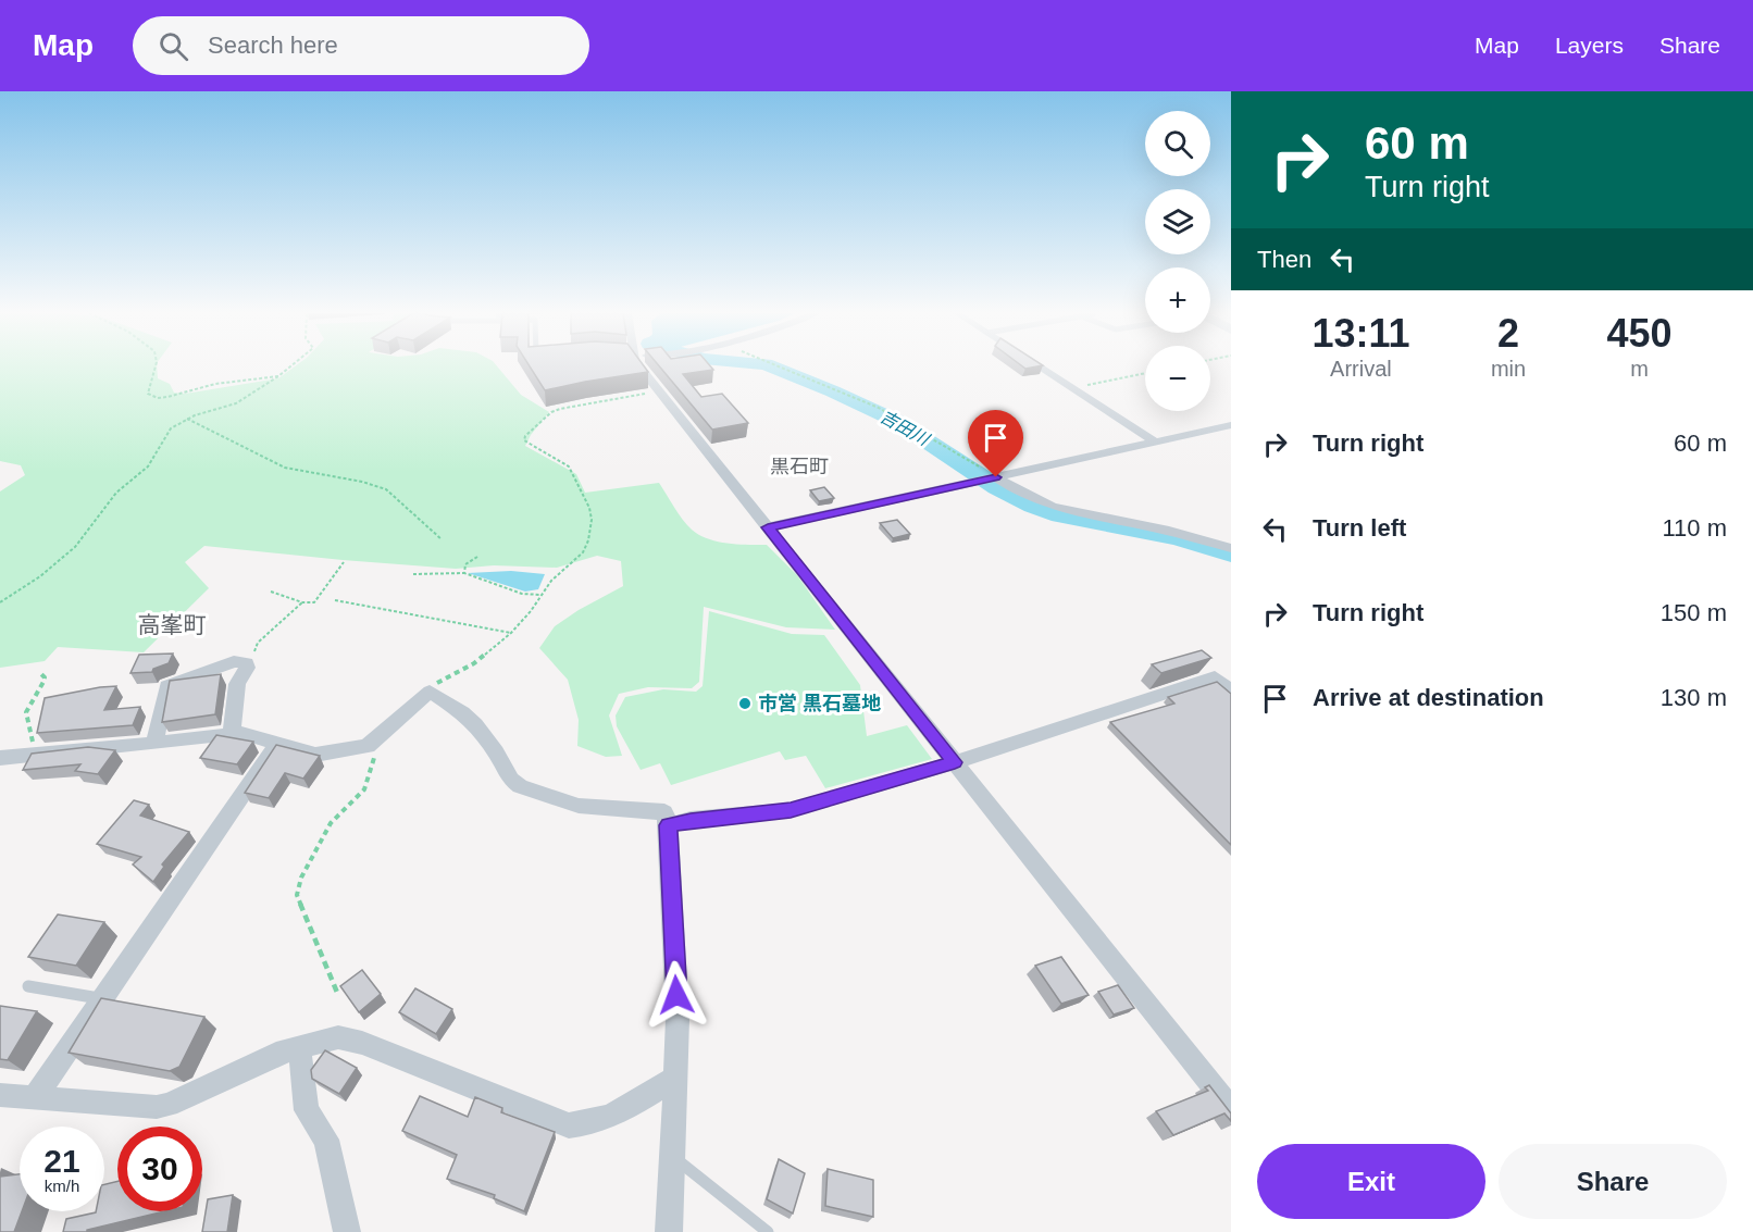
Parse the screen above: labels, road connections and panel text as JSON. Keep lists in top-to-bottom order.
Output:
{
  "districts": ["黒石町", "高峯町"],
  "water": ["吉田川"],
  "places": ["市営 黒石墓地"],
  "page": {
    "header": "Map",
    "search": "Search here",
    "nav": ["Map", "Layers", "Share"],
    "turn": ["60 m", "Turn right"],
    "map_buttons": ["+", "−"],
    "then": "Then",
    "eta": [
      "13:11",
      "Arrival",
      "2",
      "min",
      "450",
      "m"
    ],
    "list": [
      {
        "name": "Turn right",
        "value": "60 m"
      },
      {
        "name": "Turn left",
        "value": "110 m"
      },
      {
        "name": "Turn right",
        "value": "150 m"
      },
      {
        "name": "Arrive at destination",
        "value": "130 m"
      }
    ],
    "speed": "21 km/h",
    "limit": "30",
    "buttons": ["Exit", "Share"]
  }
}
